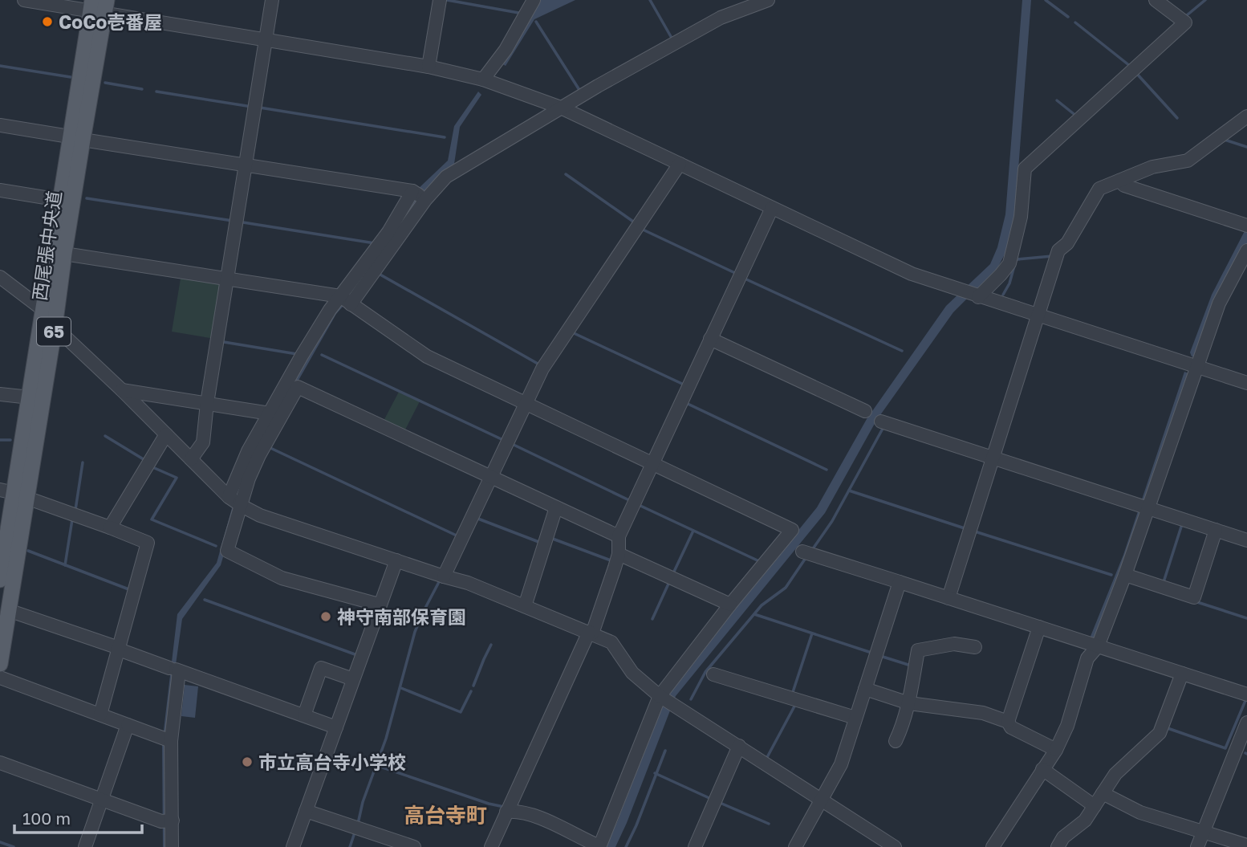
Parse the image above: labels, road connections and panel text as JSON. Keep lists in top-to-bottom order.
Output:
{
  "streets": {
    "main road": ["西尾張中央道", "65"]
  },
  "districts": ["高台寺町"],
  "places": ["CoCo壱番屋", "神守南部保育園", "市立高台寺小学校"],
  "scale_bar": "100 m"
}
